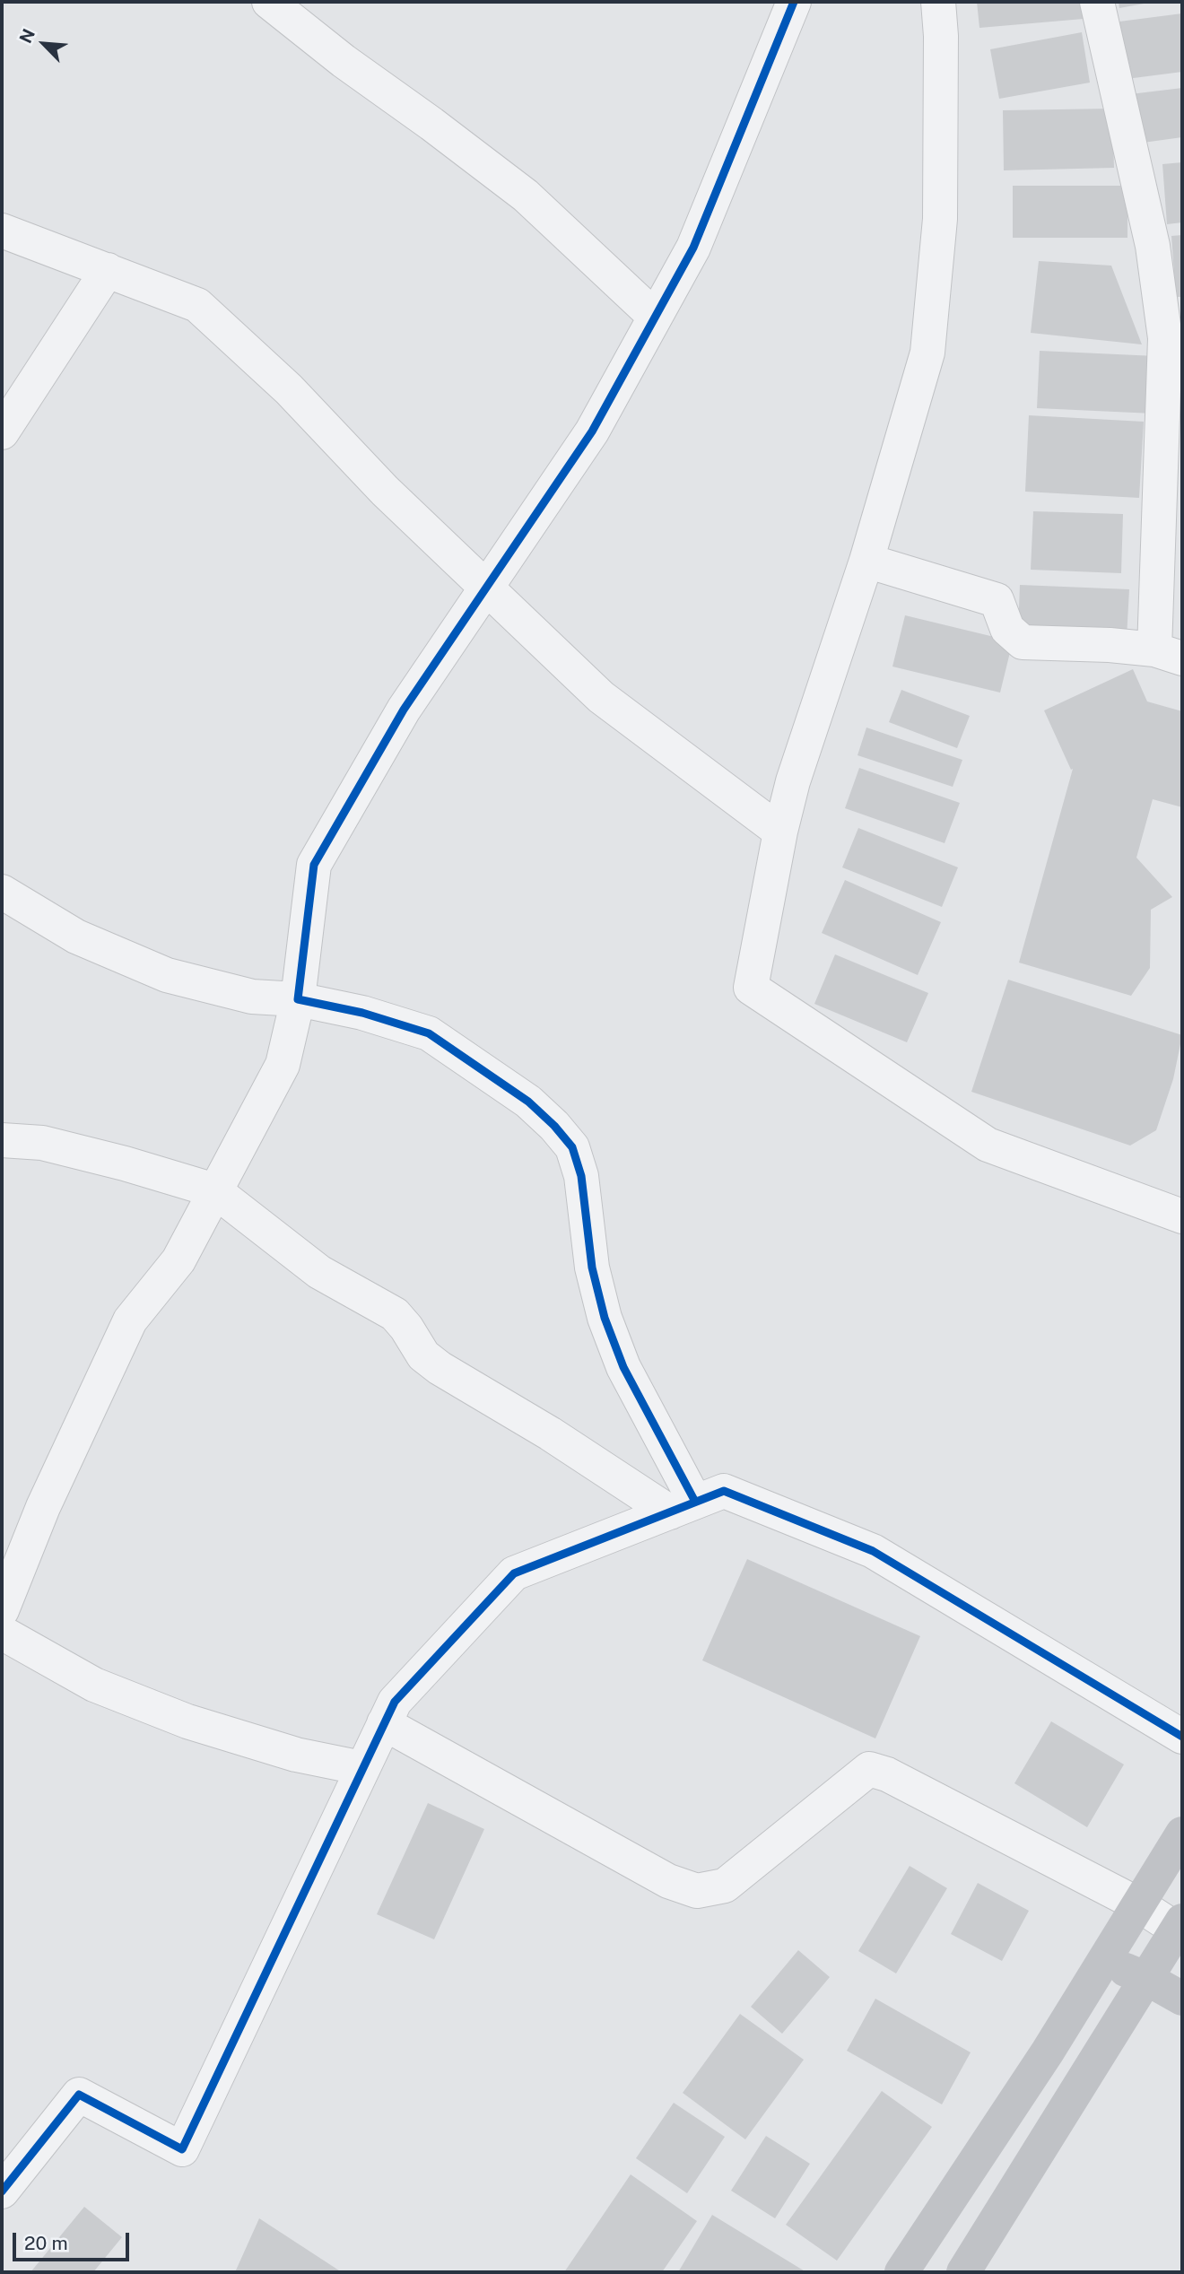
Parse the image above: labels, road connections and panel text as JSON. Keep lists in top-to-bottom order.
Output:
{
  "scale_bar": "20 m",
  "north": "top left"
}
